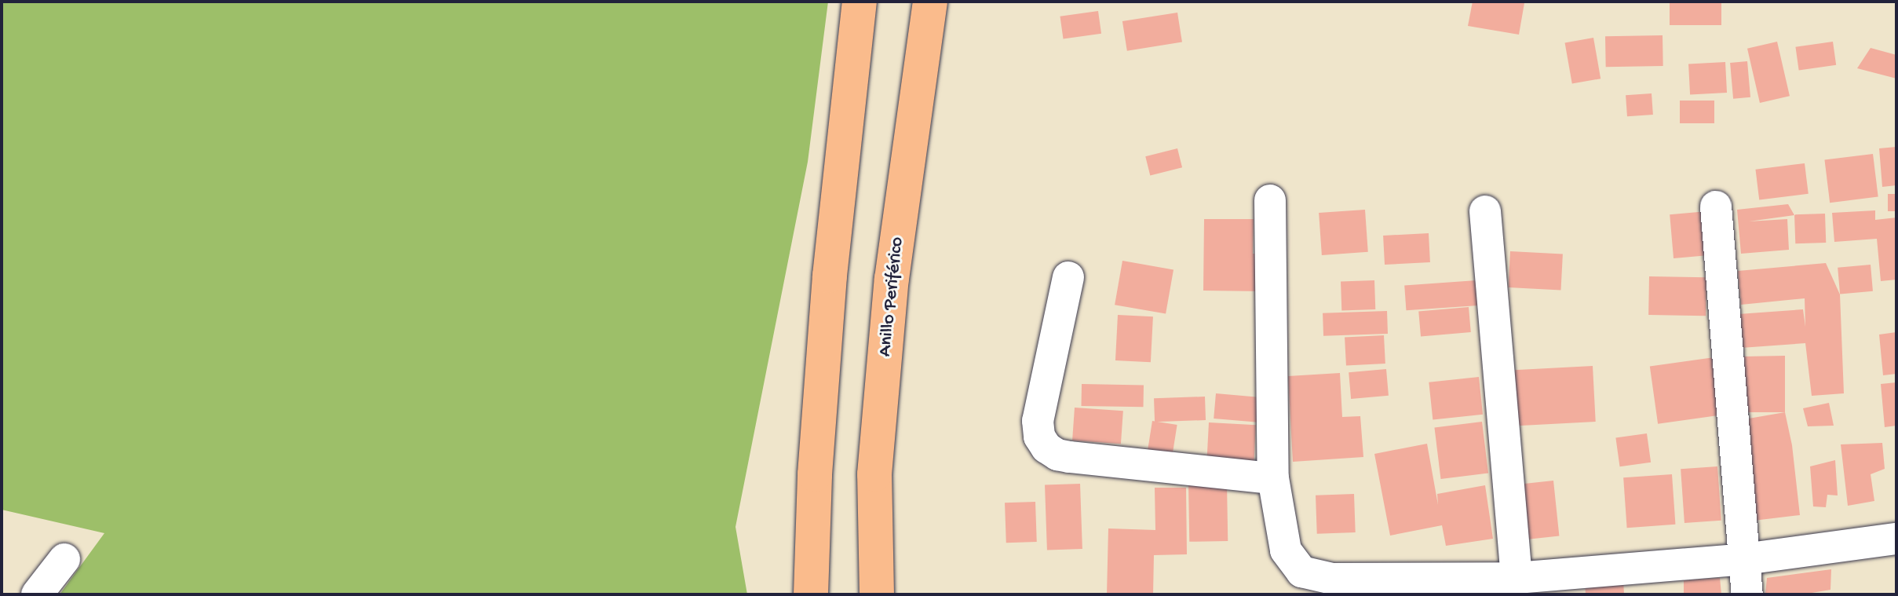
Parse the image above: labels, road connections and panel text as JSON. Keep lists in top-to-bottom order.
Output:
{
  "streets": {
    "highway": ["Anillo Periférico"]
  }
}
